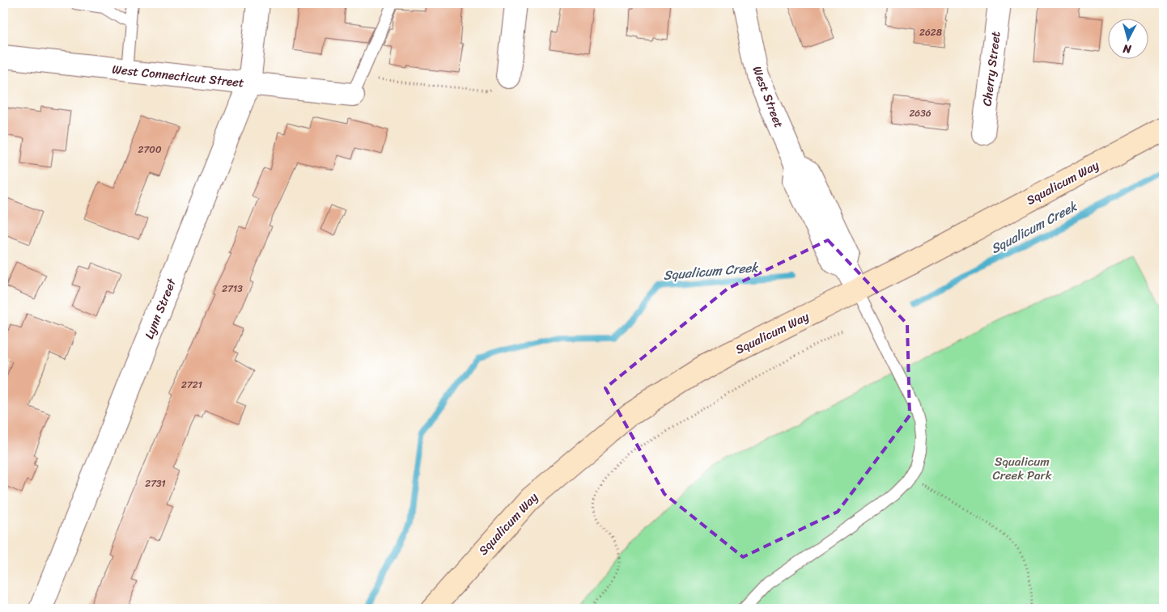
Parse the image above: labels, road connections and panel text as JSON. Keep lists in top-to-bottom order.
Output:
{
  "streets": {
    "street": [
      "Cherry Street",
      "West Connecticut Street",
      "West Street",
      "Squalicum Way",
      "Lynn Street"
    ]
  },
  "crossings": [
    ["West Connecticut Street", "Lynn Street"],
    ["West Street", "Squalicum Way"]
  ],
  "water": ["Squalicum Creek"],
  "parks": ["Squalicum Creek Park"],
  "house_numbers": [
    "2628",
    "2636",
    "2700",
    "2713",
    "2721",
    "2731"
  ],
  "north": "bottom"
}
